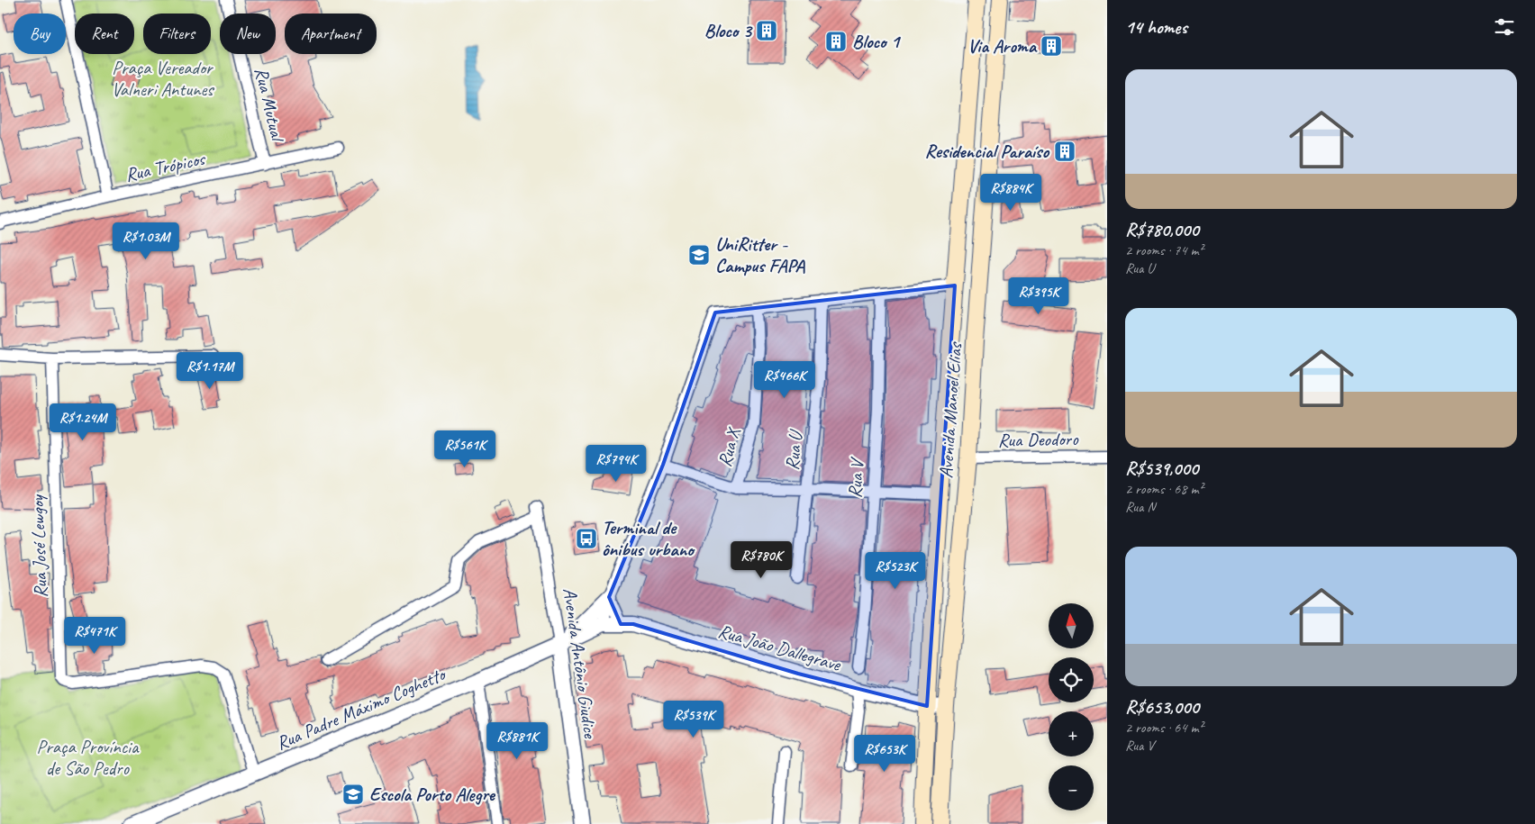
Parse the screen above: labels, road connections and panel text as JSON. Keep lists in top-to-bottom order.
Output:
{
  "streets": {
    "main road": ["Avenida Manoel Elias"],
    "street": [
      "Rua Mutual",
      "Rua Trópicos",
      "Rua Deodoro",
      "Rua X",
      "Rua U",
      "Rua V",
      "Rua José Lewgoy",
      "Rua João Dallegrave",
      "Avenida Antônio Giudice",
      "Rua Padre Máximo Coghetto"
    ]
  },
  "crossings": [
    ["Rua Mutual", "Rua Trópicos"],
    ["Avenida Manoel Elias", "Rua Deodoro"],
    ["Avenida Manoel Elias", "Rua João Dallegrave"],
    ["Rua José Lewgoy", "Rua Padre Máximo Coghetto"],
    ["Rua João Dallegrave", "Rua Padre Máximo Coghetto"],
    ["Avenida Antônio Giudice", "Rua Padre Máximo Coghetto"]
  ],
  "parks": ["Praça Vereador Valneri Antunes", "Praça Província de São Pedro"],
  "places": {
    "building": [
      "Bloco 3",
      "Bloco 1",
      "Via Aroma",
      "Residencial Paraíso"
    ],
    "school or university": ["UniRitter - Campus FAPA", "Escola Porto Alegre"],
    "bus stop": ["Terminal de ônibus urbano"]
  },
  "north": "top",
  "page": {
    "heading": "14 homes",
    "chip": [
      "Buy",
      "Rent",
      "Filters",
      "New",
      "Apartment"
    ],
    "list": [
      {
        "name": "R$780,000",
        "note": "2 rooms · 74 m² · Rua U"
      },
      {
        "name": "R$539,000",
        "note": "2 rooms · 68 m² · Rua N"
      },
      {
        "name": "R$653,000",
        "note": "2 rooms · 64 m² · Rua V"
      }
    ],
    "price": [
      "R$884K",
      "R$1.03M",
      "R$395K",
      "R$1.17M",
      "R$466K",
      "R$1.24M",
      "R$561K",
      "R$794K",
      "R$780K",
      "R$523K",
      "R$471K",
      "R$539K",
      "R$881K",
      "R$653K"
    ],
    "map_buttons": ["+", "−"]
  }
}
